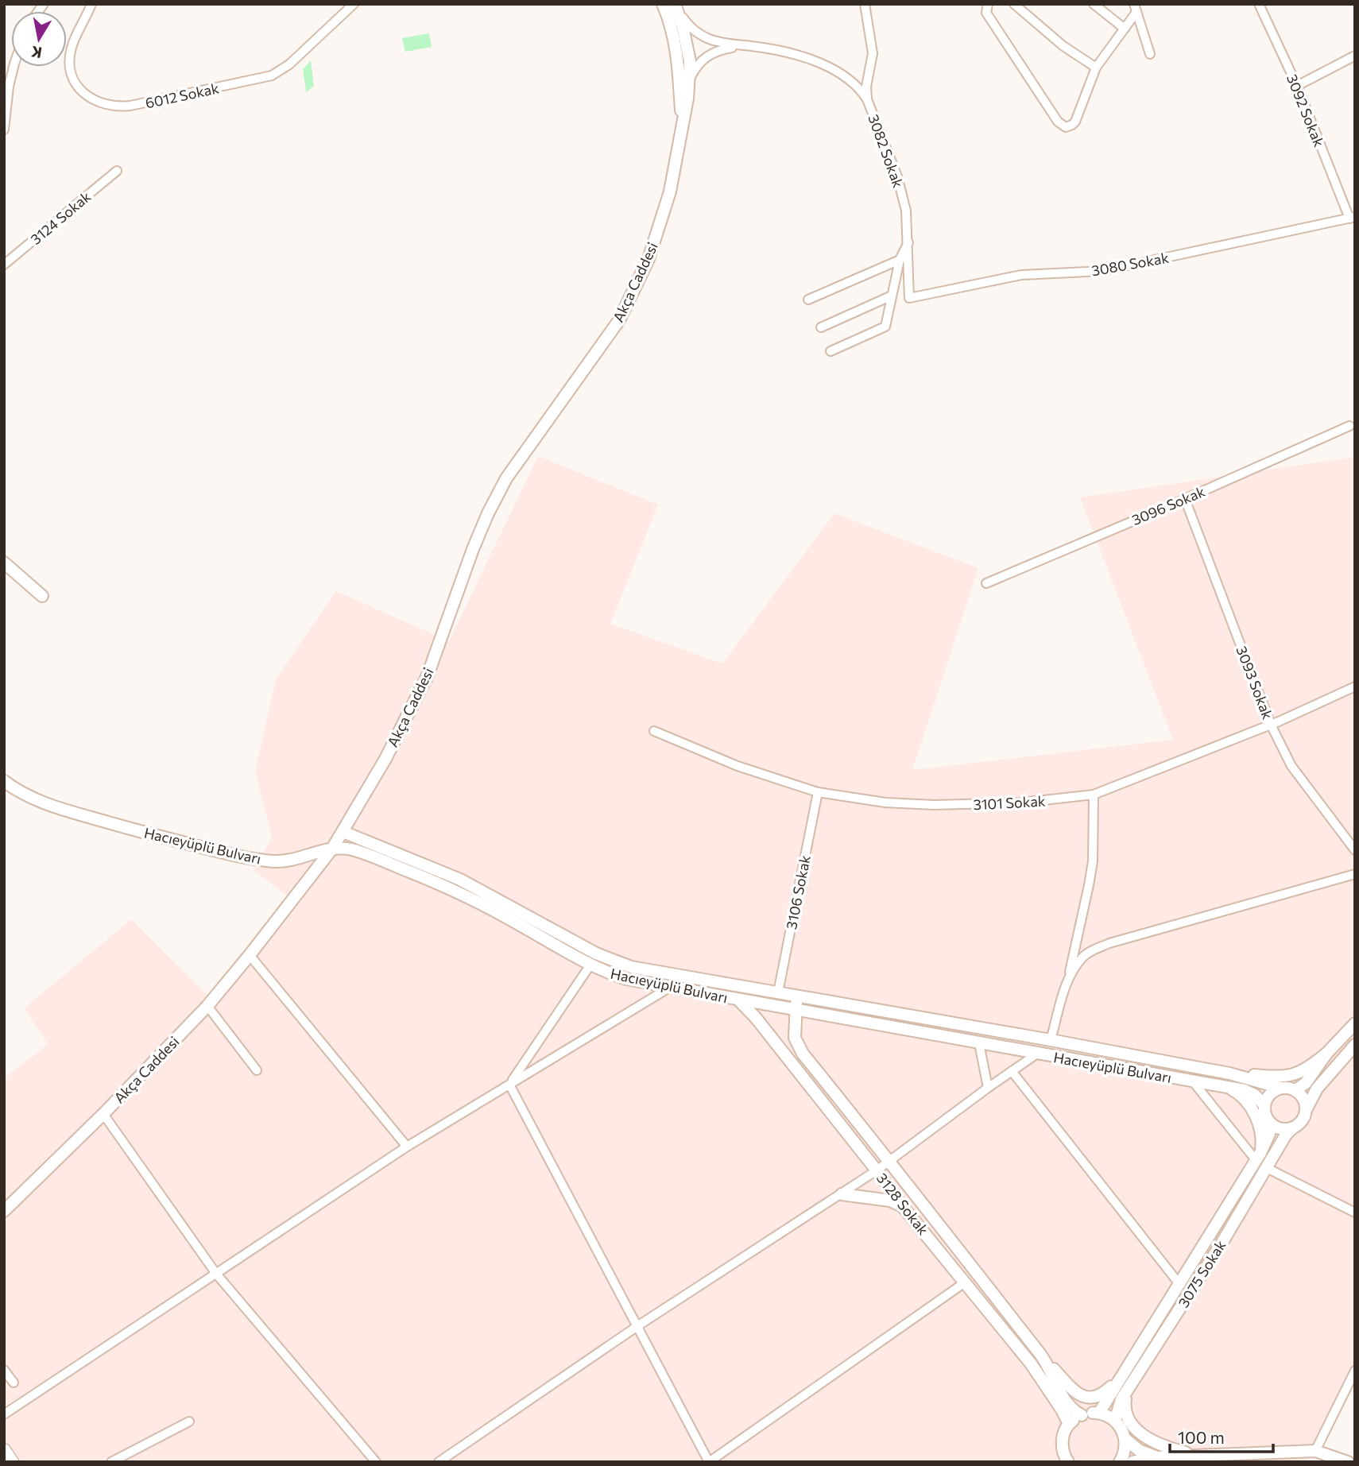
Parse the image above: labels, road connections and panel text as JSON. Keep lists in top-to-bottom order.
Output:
{
  "streets": {
    "street": [
      "6012 Sokak",
      "3092 Sokak",
      "3082 Sokak",
      "3124 Sokak",
      "3080 Sokak",
      "Akça Caddesi",
      "3096 Sokak",
      "3093 Sokak",
      "3101 Sokak",
      "Hacıeyüplü Bulvarı",
      "3106 Sokak",
      "3128 Sokak",
      "3075 Sokak"
    ]
  },
  "crossings": [
    ["3092 Sokak", "3080 Sokak"],
    ["3082 Sokak", "3080 Sokak"],
    ["Akça Caddesi", "Hacıeyüplü Bulvarı"],
    ["3096 Sokak", "3093 Sokak"],
    ["3093 Sokak", "3101 Sokak"],
    ["3101 Sokak", "3106 Sokak"],
    ["Hacıeyüplü Bulvarı", "3106 Sokak"],
    ["Hacıeyüplü Bulvarı", "3128 Sokak"],
    ["Hacıeyüplü Bulvarı", "3075 Sokak"],
    ["3128 Sokak", "3075 Sokak"]
  ],
  "scale_bar": "100 m",
  "north": "bottom"
}
